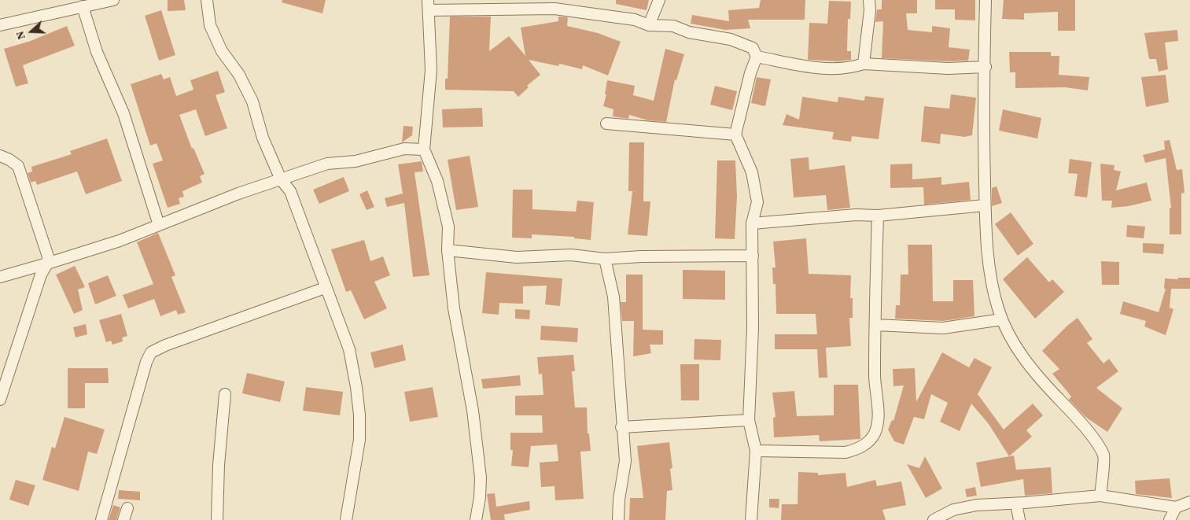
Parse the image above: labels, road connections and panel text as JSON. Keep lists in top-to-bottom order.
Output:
{
  "north": "left"
}
